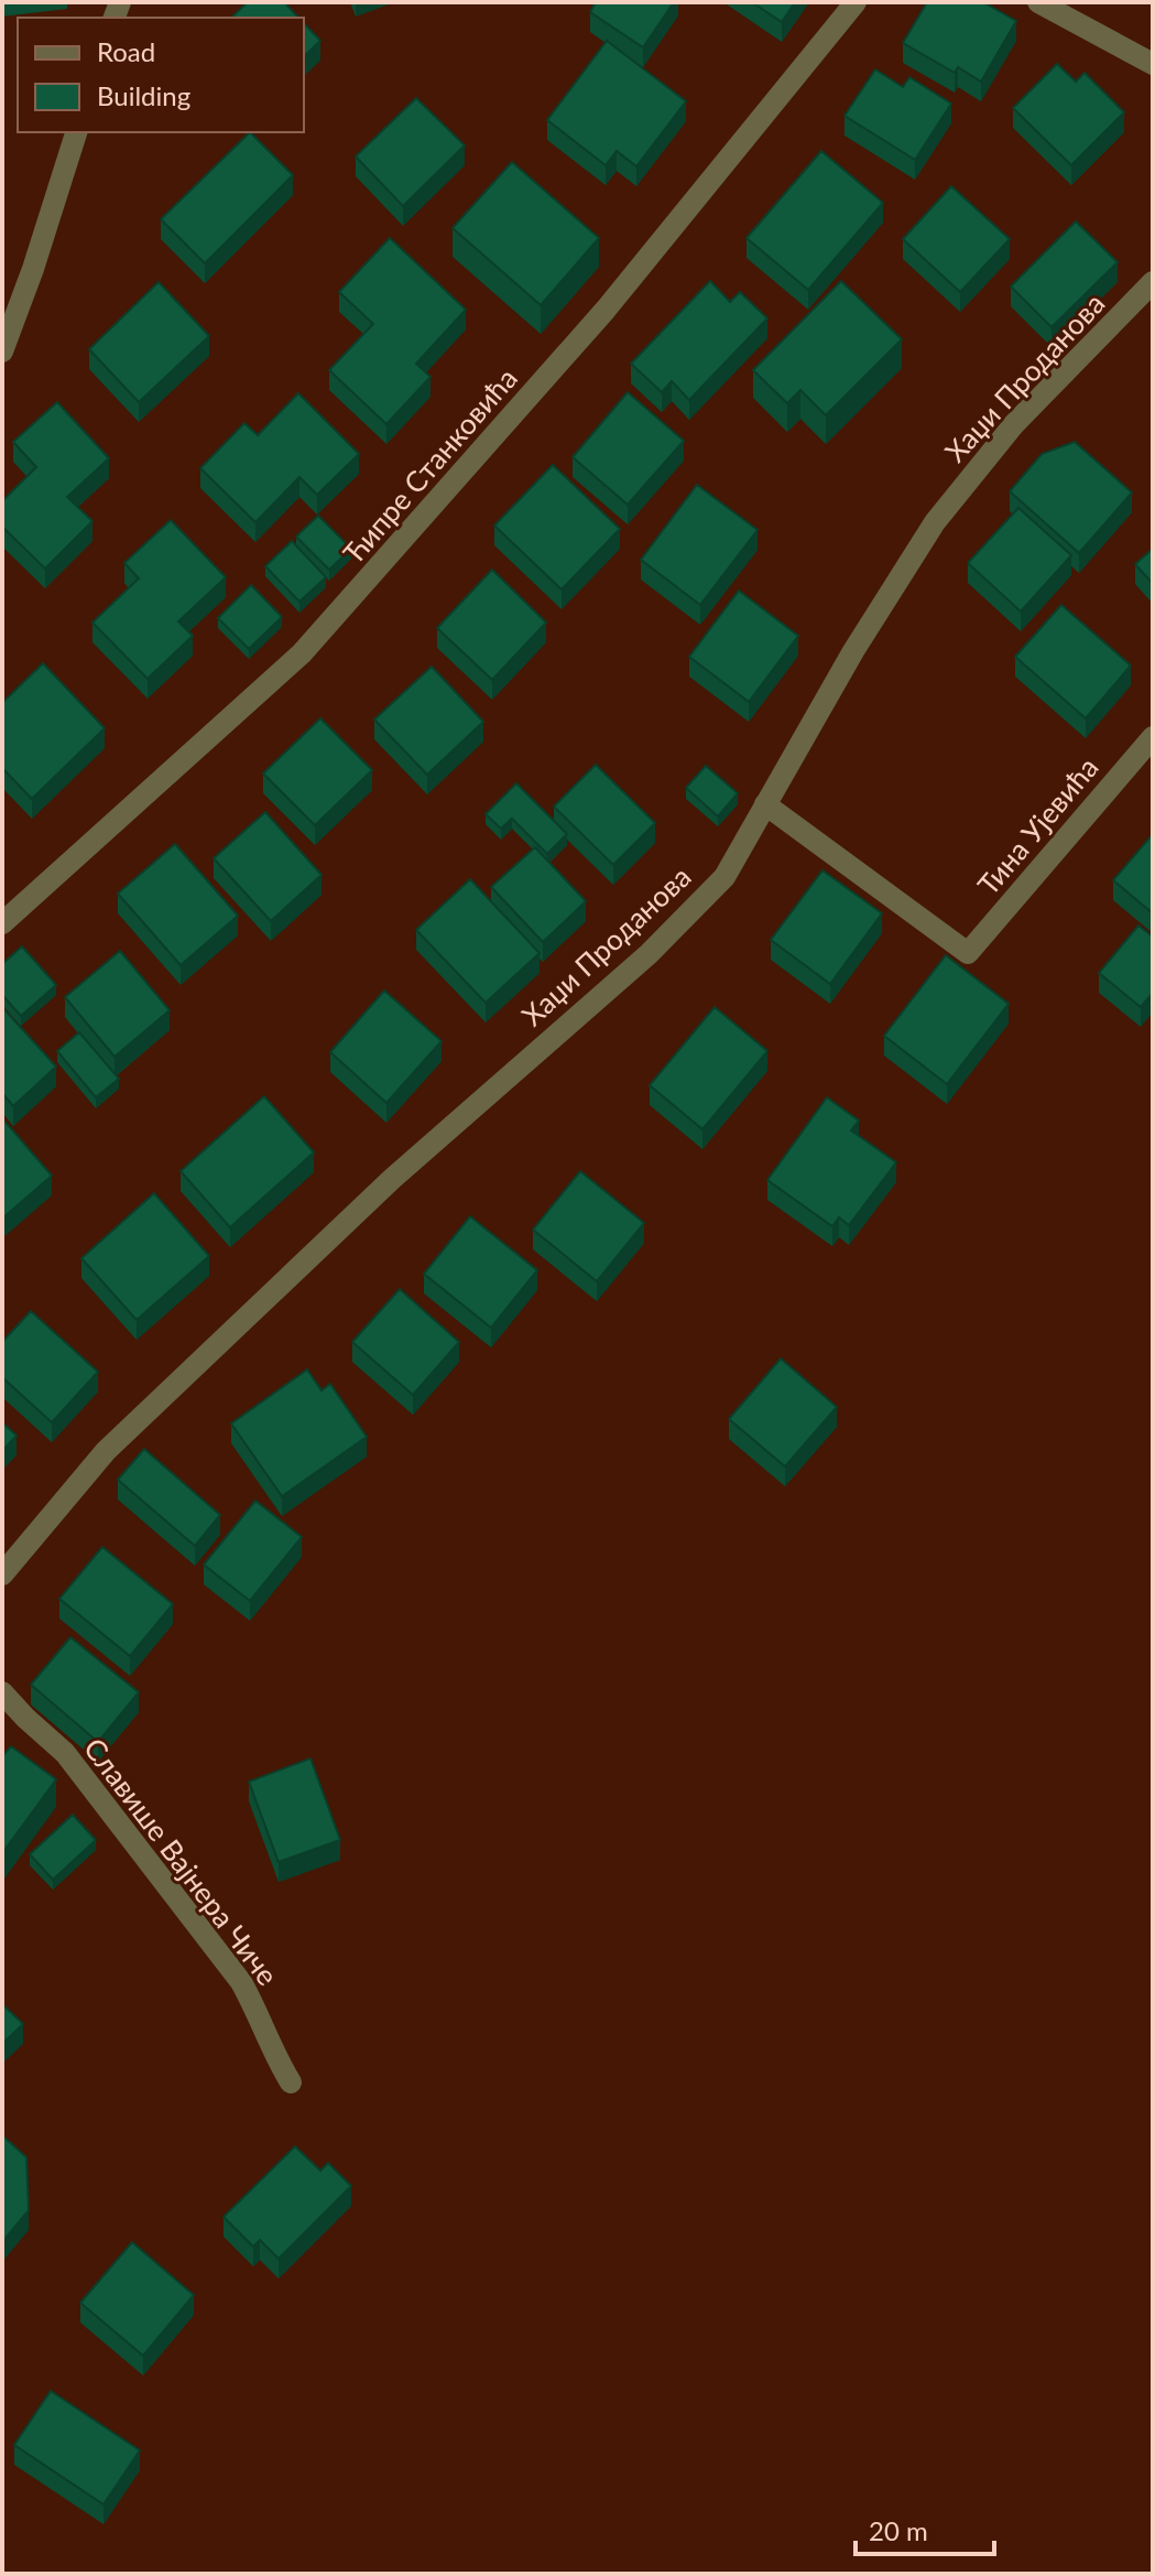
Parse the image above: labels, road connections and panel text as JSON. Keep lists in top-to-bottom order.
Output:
{
  "streets": {
    "street": [
      "Хаџи Проданова",
      "Ћипре Станковића",
      "Тина Ујевића",
      "Славише Вајнера Чиче"
    ]
  },
  "crossings": [
    ["Хаџи Проданова", "Тина Ујевића"]
  ],
  "legend": ["Road", "Building"],
  "scale_bar": "20 m"
}
